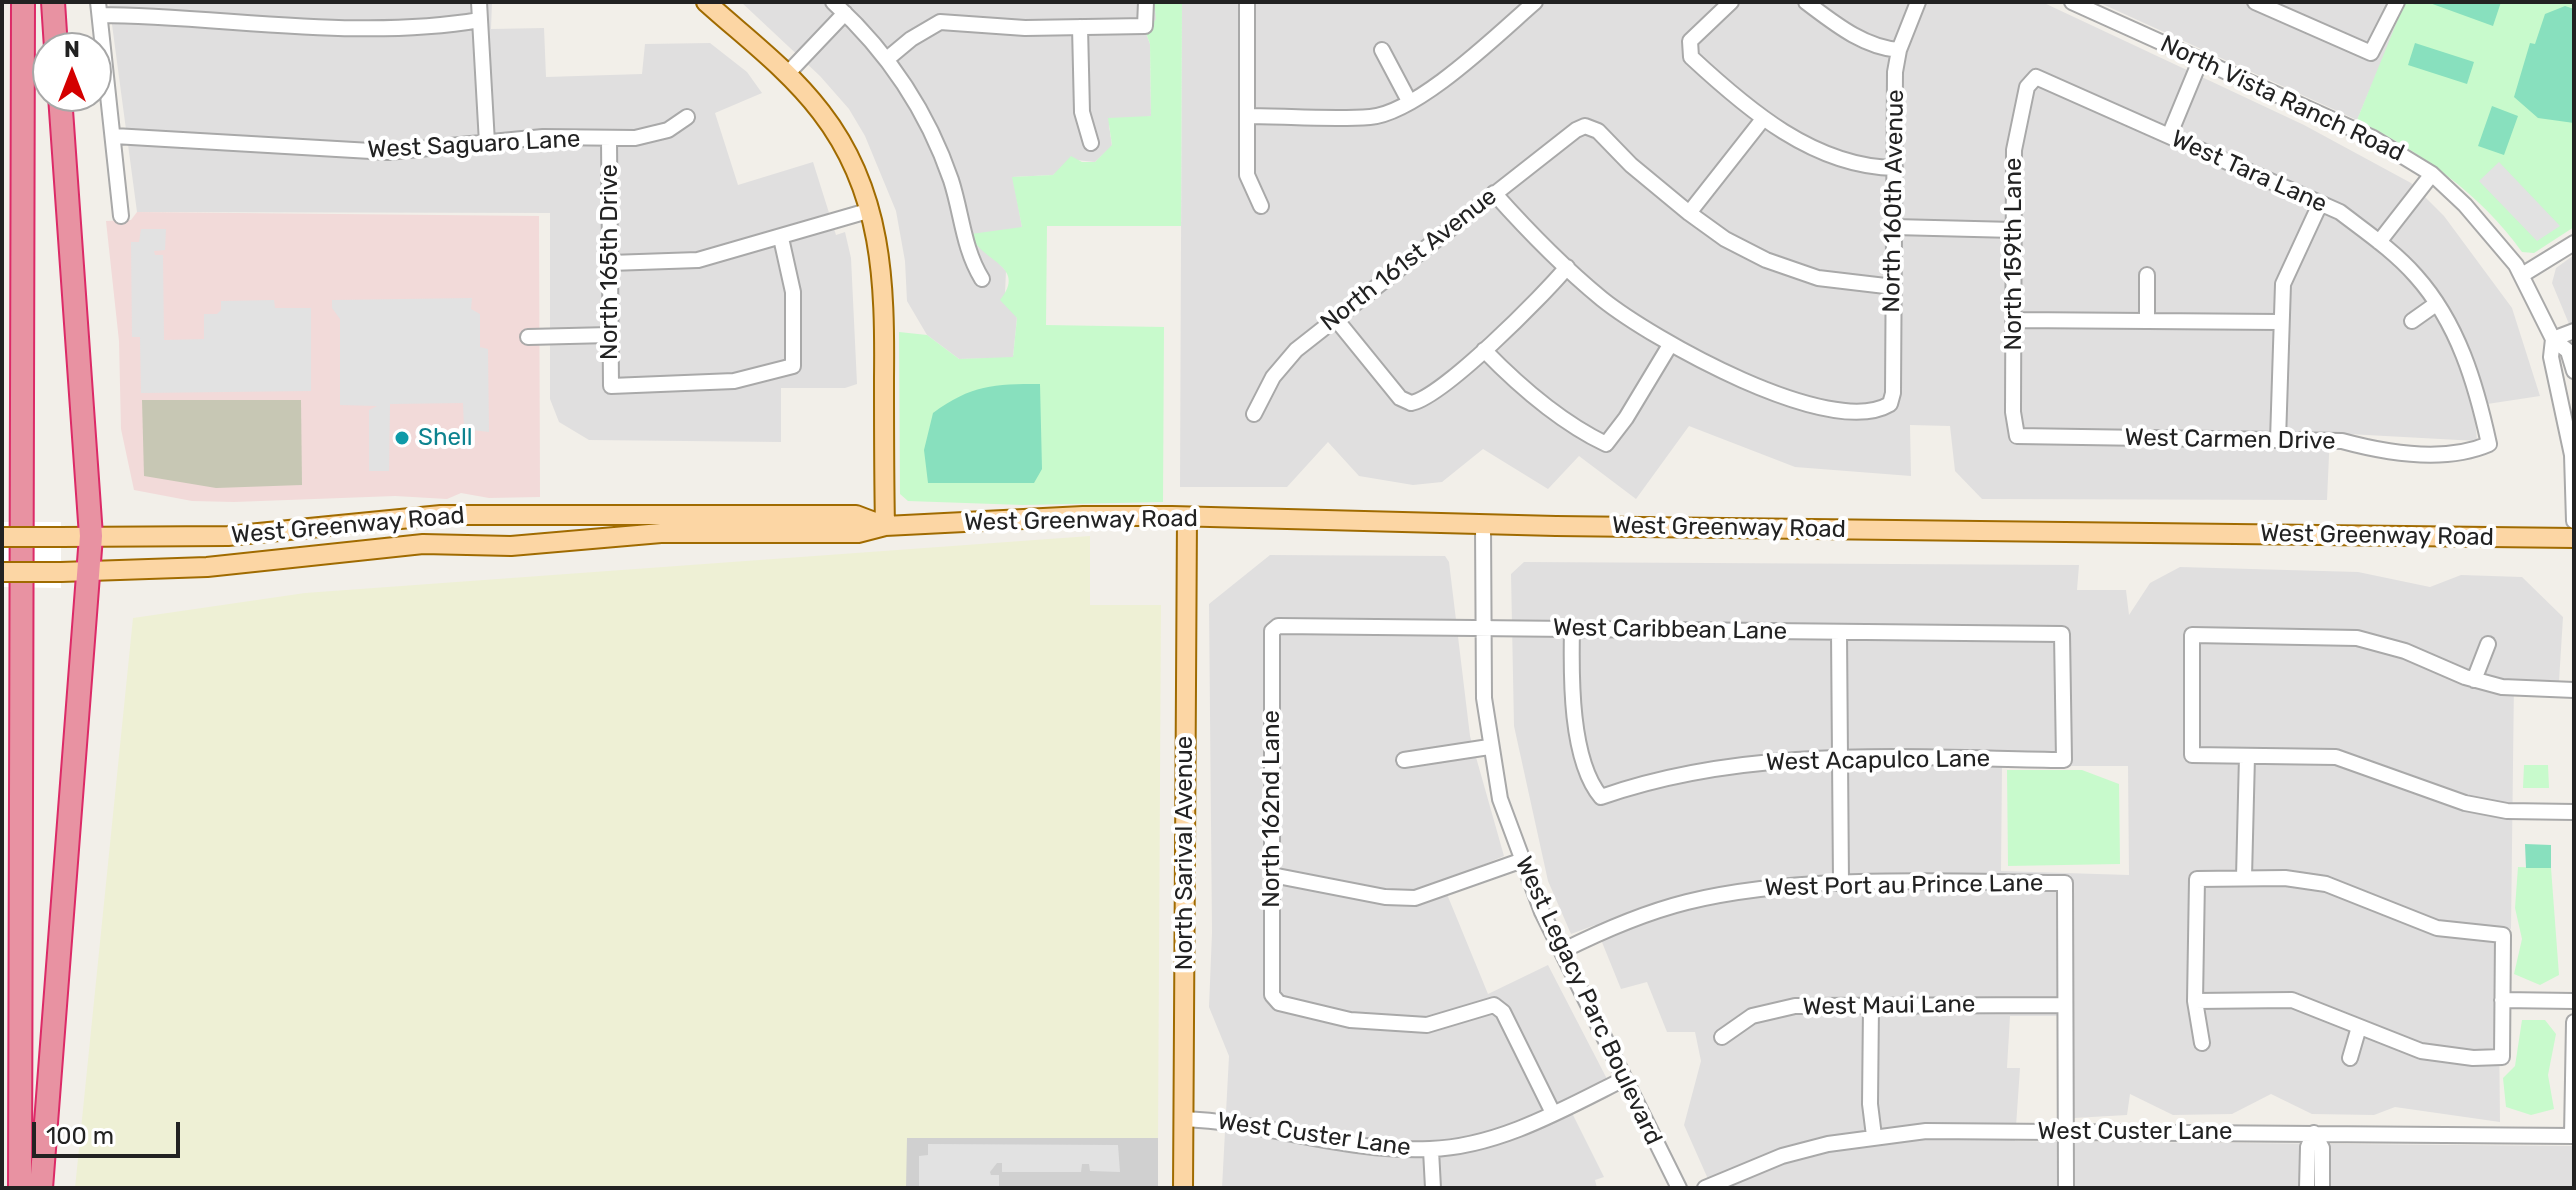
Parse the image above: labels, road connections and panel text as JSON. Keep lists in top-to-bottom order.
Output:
{
  "streets": {
    "main road": ["West Greenway Road", "North Sarival Avenue"],
    "street": [
      "North Vista Ranch Road",
      "West Saguaro Lane",
      "West Tara Lane",
      "North 160th Avenue",
      "North 159th Lane",
      "North 161st Avenue",
      "North 165th Drive",
      "West Carmen Drive",
      "West Caribbean Lane",
      "West Acapulco Lane",
      "North 162nd Lane",
      "West Port au Prince Lane",
      "West Legacy Parc Boulevard",
      "West Maui Lane",
      "West Custer Lane"
    ]
  },
  "crossings": [
    ["West Saguaro Lane", "North 165th Drive"],
    ["West Tara Lane", "North 159th Lane"],
    ["West Tara Lane", "West Carmen Drive"],
    ["North 159th Lane", "West Carmen Drive"],
    ["West Greenway Road", "North Sarival Avenue"],
    ["West Greenway Road", "West Legacy Parc Boulevard"],
    ["West Caribbean Lane", "West Acapulco Lane"],
    ["West Caribbean Lane", "North 162nd Lane"],
    ["West Caribbean Lane", "West Legacy Parc Boulevard"],
    ["North 162nd Lane", "West Custer Lane"],
    ["North Sarival Avenue", "West Custer Lane"],
    ["West Port au Prince Lane", "West Legacy Parc Boulevard"],
    ["West Port au Prince Lane", "West Maui Lane"],
    ["West Legacy Parc Boulevard", "West Custer Lane"]
  ],
  "places": ["Shell"],
  "scale_bar": "100 m",
  "north": "top"
}
